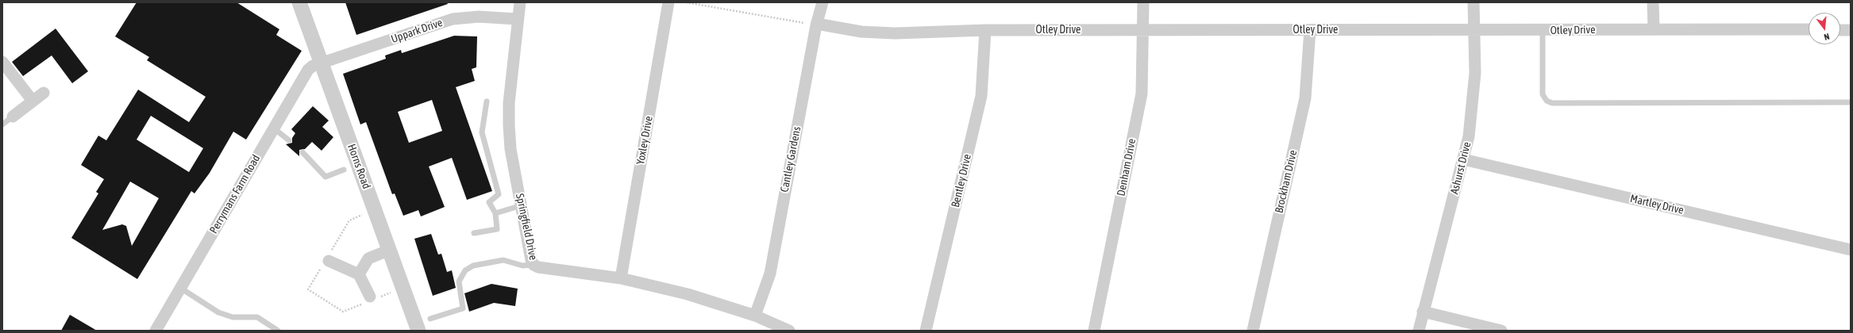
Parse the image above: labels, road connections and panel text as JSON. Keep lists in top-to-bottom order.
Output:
{
  "streets": {
    "street": [
      "Otley Drive",
      "Uppark Drive",
      "Yoxley Drive",
      "Cantley Gardens",
      "Horns Road",
      "Denham Drive",
      "Ashurst Drive",
      "Bentley Drive",
      "Brockham Drive",
      "Perrymans Farm Road",
      "Martley Drive",
      "Springfield Drive"
    ]
  },
  "crossings": [
    ["Otley Drive", "Cantley Gardens"],
    ["Otley Drive", "Denham Drive"],
    ["Otley Drive", "Ashurst Drive"],
    ["Otley Drive", "Bentley Drive"],
    ["Otley Drive", "Brockham Drive"],
    ["Uppark Drive", "Horns Road"],
    ["Uppark Drive", "Perrymans Farm Road"],
    ["Uppark Drive", "Springfield Drive"],
    ["Yoxley Drive", "Springfield Drive"],
    ["Cantley Gardens", "Springfield Drive"],
    ["Horns Road", "Perrymans Farm Road"],
    ["Ashurst Drive", "Martley Drive"]
  ],
  "north": "bottom"
}
